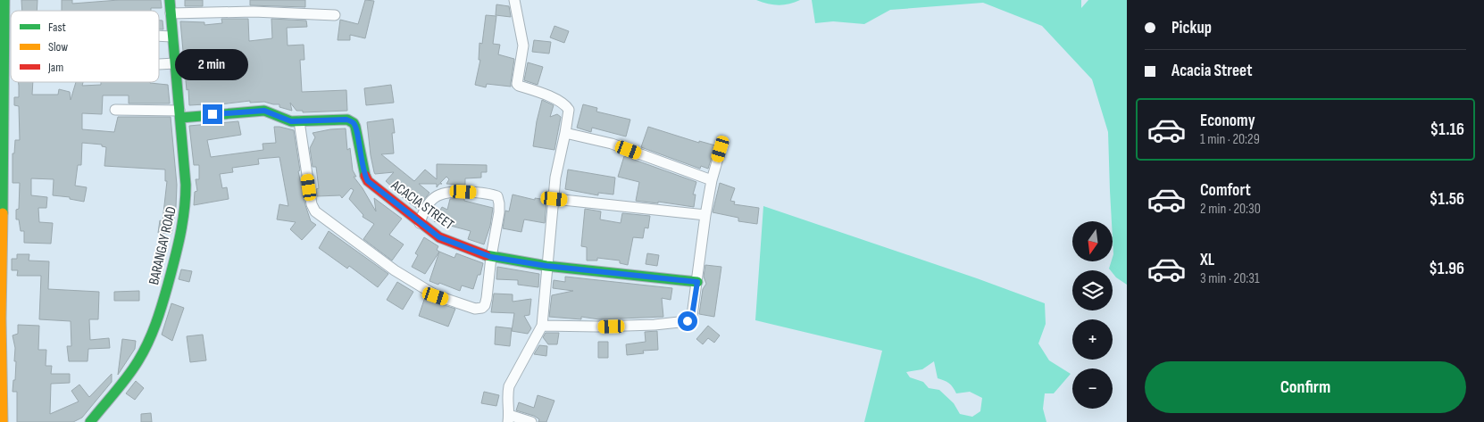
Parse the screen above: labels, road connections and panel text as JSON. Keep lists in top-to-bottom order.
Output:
{
  "streets": {
    "street": ["ACACIA STREET", "BARANGAY ROAD"]
  },
  "crossings": [
    ["ACACIA STREET", "BARANGAY ROAD"]
  ],
  "legend": ["Fast", "Slow", "Jam"],
  "north": "bottom",
  "page": {
    "banner": ["Pickup", "Acacia Street"],
    "bubble": "2 min",
    "list": [
      {
        "name": "Economy",
        "note": "1 min · 20:29",
        "value": "$1.16"
      },
      {
        "name": "Comfort",
        "note": "2 min · 20:30",
        "value": "$1.56"
      },
      {
        "name": "XL",
        "note": "3 min · 20:31",
        "value": "$1.96"
      }
    ],
    "map_buttons": ["+", "−"],
    "buttons": "Confirm"
  }
}
